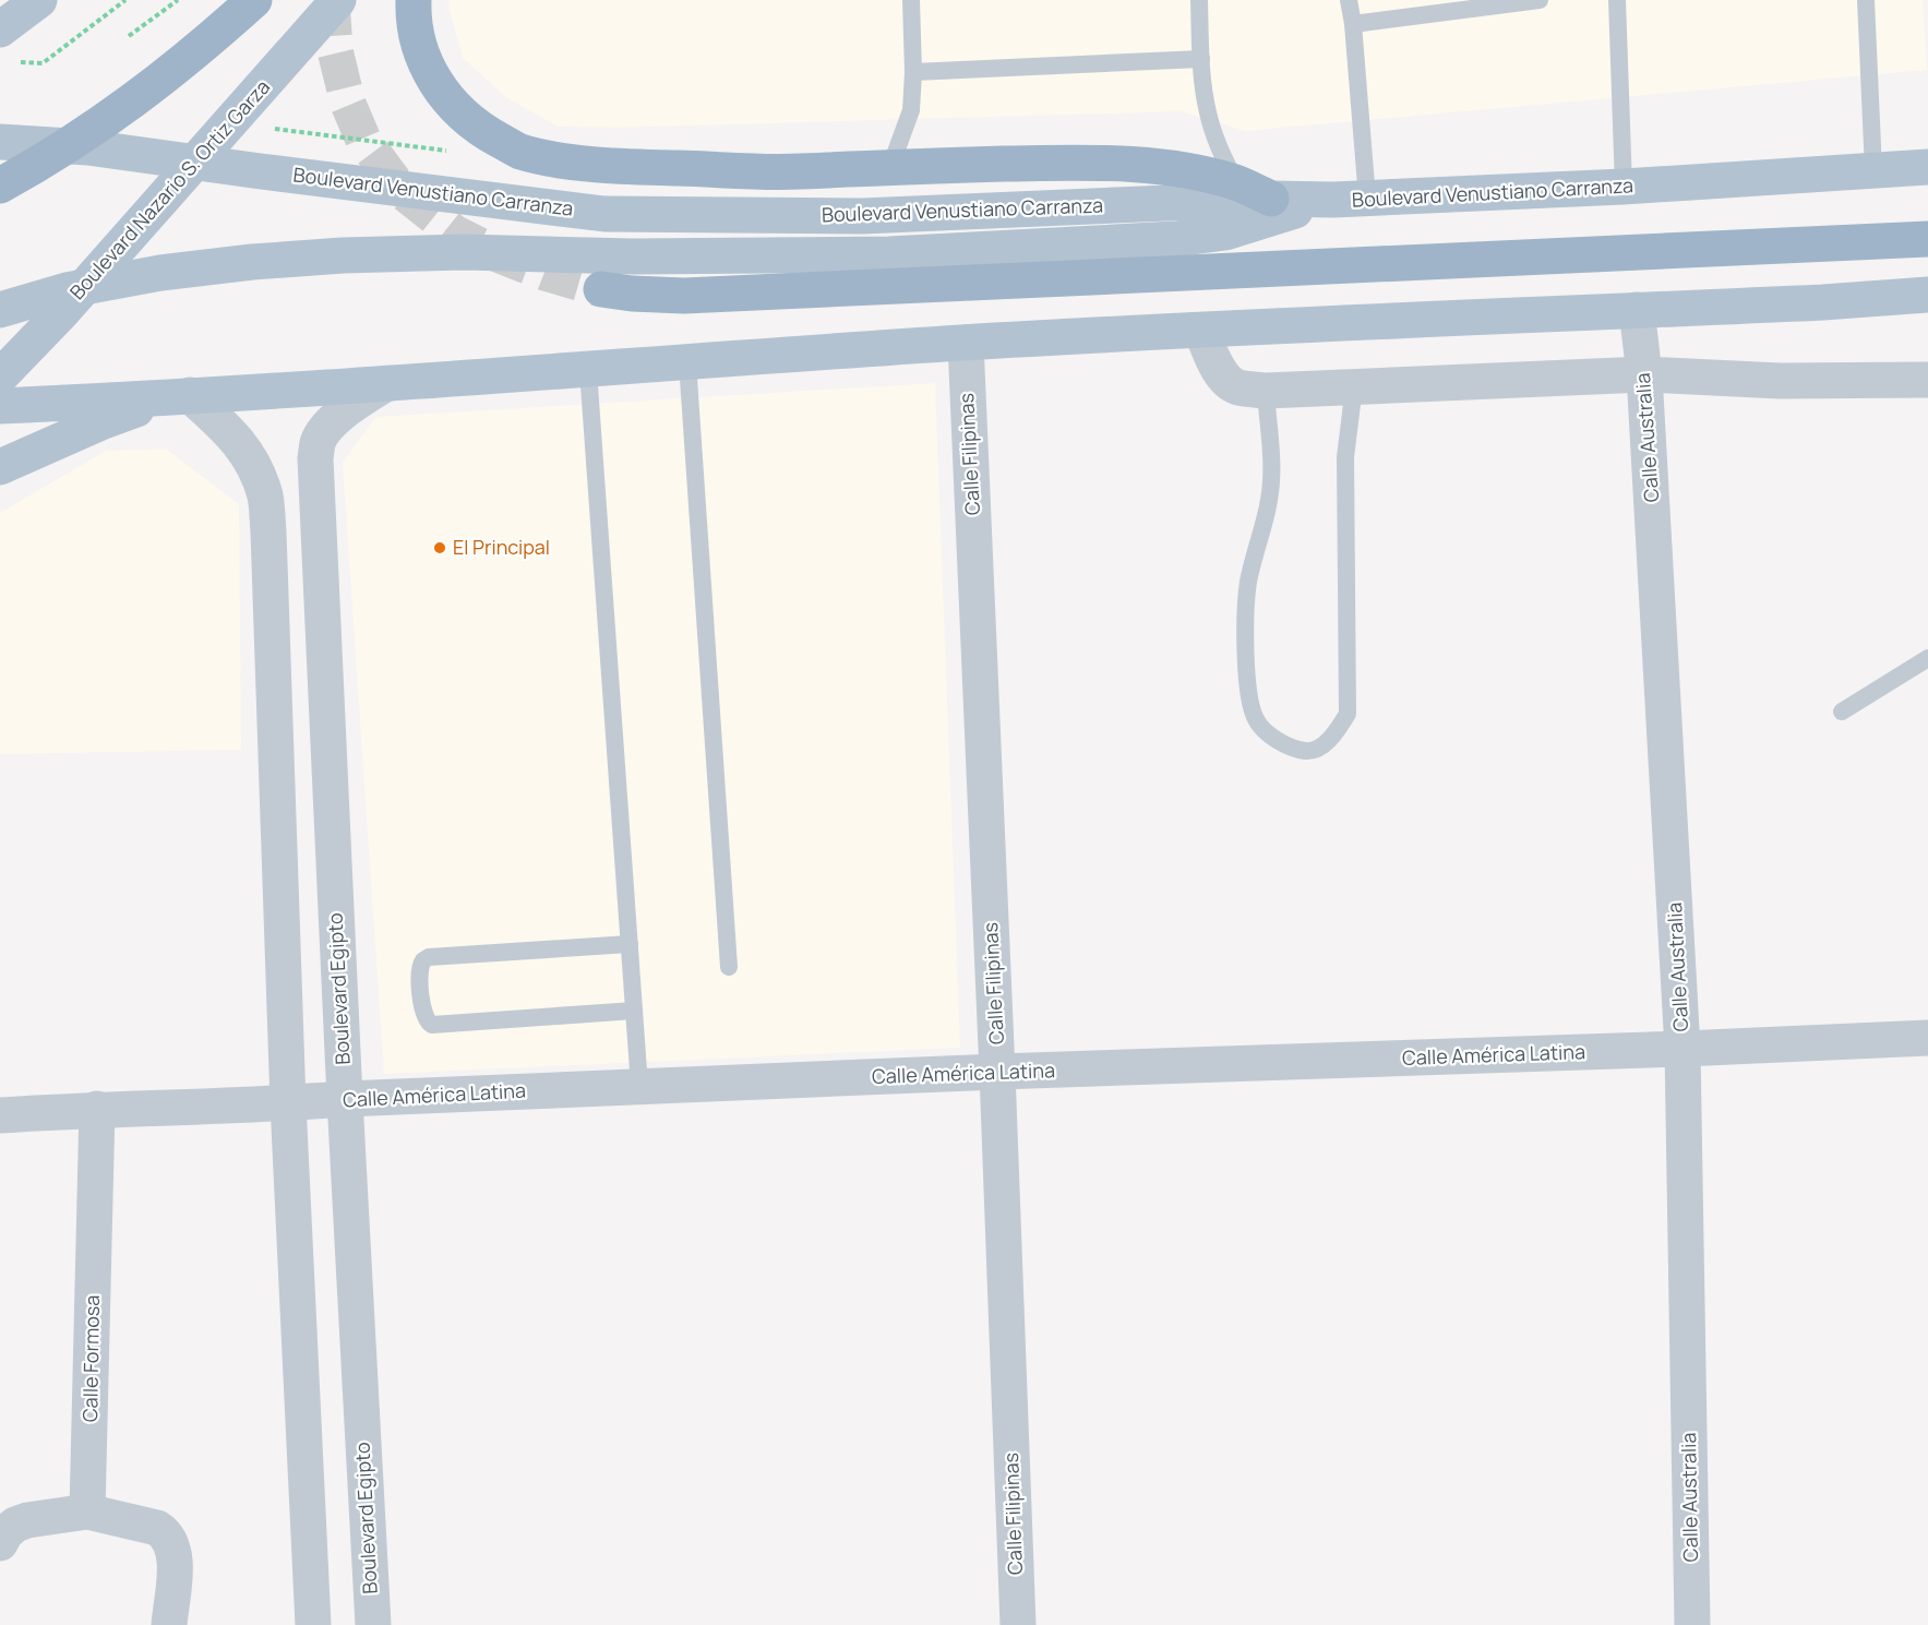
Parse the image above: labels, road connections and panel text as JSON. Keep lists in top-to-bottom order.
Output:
{
  "streets": {
    "main road": ["Boulevard Nazario S. Ortiz Garza", "Boulevard Venustiano Carranza"],
    "street": [
      "Calle Australia",
      "Calle Filipinas",
      "Boulevard Egipto",
      "Calle América Latina",
      "Calle Formosa"
    ]
  },
  "crossings": [
    ["Calle Australia", "Calle América Latina"],
    ["Calle Filipinas", "Calle América Latina"],
    ["Boulevard Egipto", "Calle América Latina"],
    ["Calle América Latina", "Calle Formosa"]
  ],
  "places": ["El Principal"]
}
